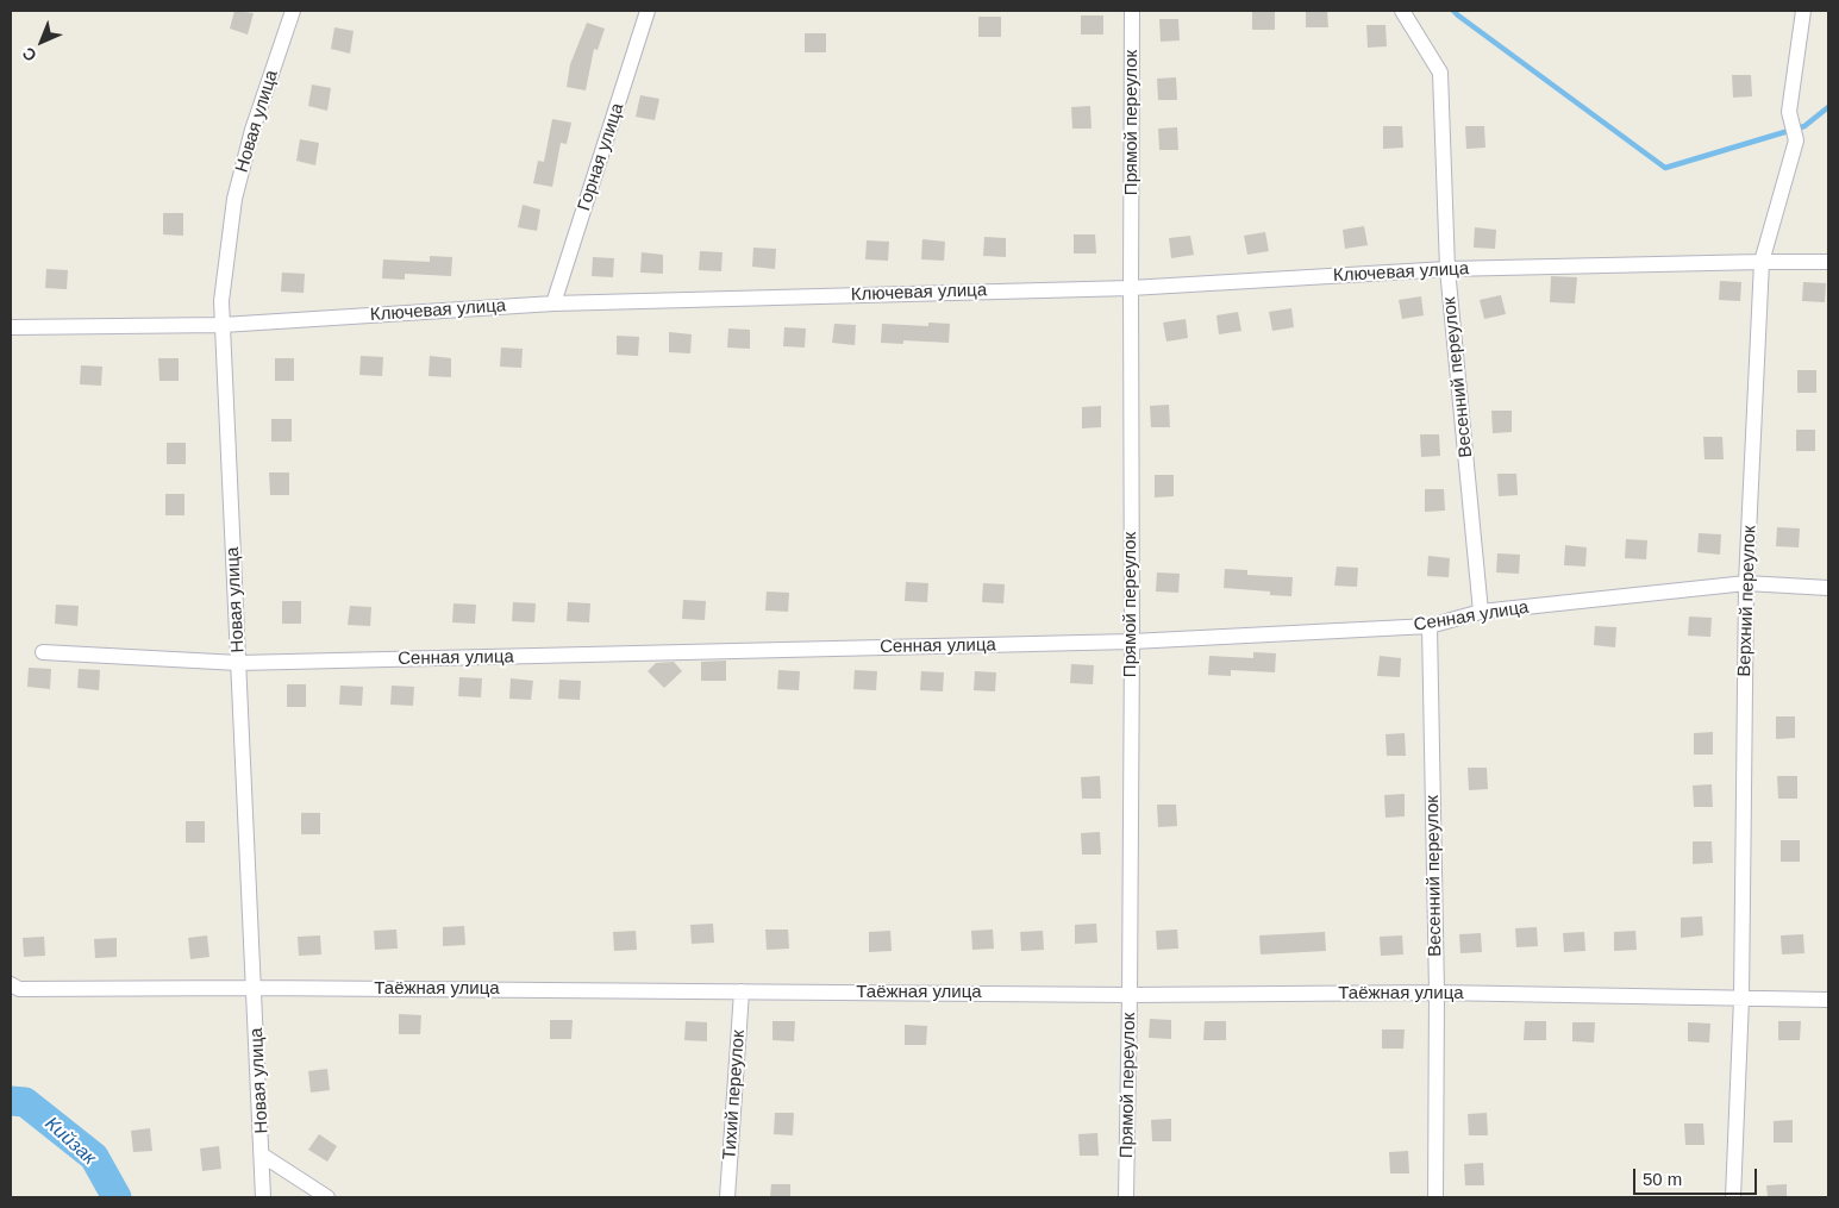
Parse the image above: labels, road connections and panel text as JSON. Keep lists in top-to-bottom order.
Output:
{
  "streets": {
    "street": [
      "Новая улица",
      "Прямой переулок",
      "Горная улица",
      "Ключевая улица",
      "Весенний переулок",
      "Верхний переулок",
      "Сенная улица",
      "Таёжная улица",
      "Тихий переулок"
    ]
  },
  "crossings": [
    ["Новая улица", "Ключевая улица"],
    ["Новая улица", "Сенная улица"],
    ["Новая улица", "Таёжная улица"],
    ["Прямой переулок", "Ключевая улица"],
    ["Прямой переулок", "Сенная улица"],
    ["Прямой переулок", "Таёжная улица"],
    ["Горная улица", "Ключевая улица"],
    ["Ключевая улица", "Весенний переулок"],
    ["Ключевая улица", "Верхний переулок"],
    ["Весенний переулок", "Сенная улица"],
    ["Весенний переулок", "Таёжная улица"],
    ["Верхний переулок", "Сенная улица"],
    ["Верхний переулок", "Таёжная улица"],
    ["Таёжная улица", "Тихий переулок"]
  ],
  "water": ["Кийзак"],
  "scale_bar": "50 m",
  "north": "bottom left"
}
